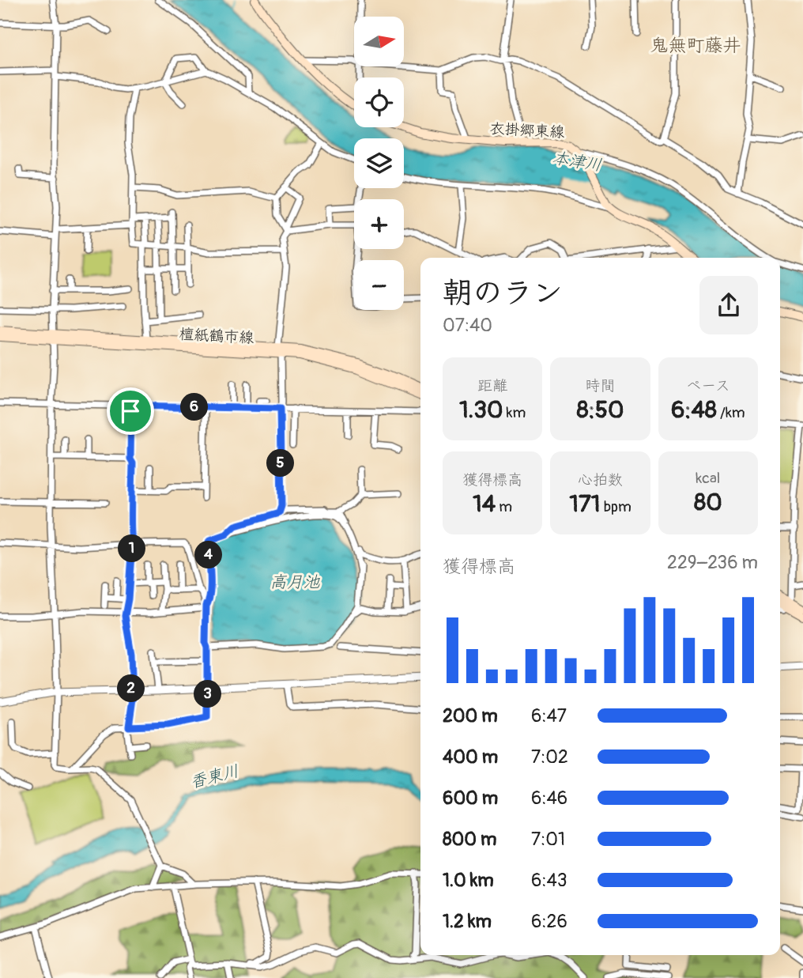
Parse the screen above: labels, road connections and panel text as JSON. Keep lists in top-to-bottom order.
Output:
{
  "streets": {
    "main road": ["衣掛郷東線", "檀紙鶴市線"]
  },
  "districts": ["鬼無町藤井"],
  "water": ["本津川", "高月池", "香東川"],
  "north": "right",
  "page": {
    "map_buttons": ["+", "−"],
    "heading": ["朝のラン", "07:40"],
    "stats": [
      ["距離", "1.30 km"],
      ["時間", "8:50"],
      ["ペース", "6:48 /km"],
      ["獲得標高", "14 m"],
      ["心拍数", "171 bpm"],
      ["kcal", "80"]
    ],
    "pins": [
      "6",
      "5",
      "1",
      "4",
      "2",
      "3"
    ],
    "chart": ["獲得標高", "229–236 m"],
    "list": [
      {
        "name": "200 m",
        "note": "6:47"
      },
      {
        "name": "400 m",
        "note": "7:02"
      },
      {
        "name": "600 m",
        "note": "6:46"
      },
      {
        "name": "800 m",
        "note": "7:01"
      },
      {
        "name": "1.0 km",
        "note": "6:43"
      },
      {
        "name": "1.2 km",
        "note": "6:26"
      }
    ]
  }
}
